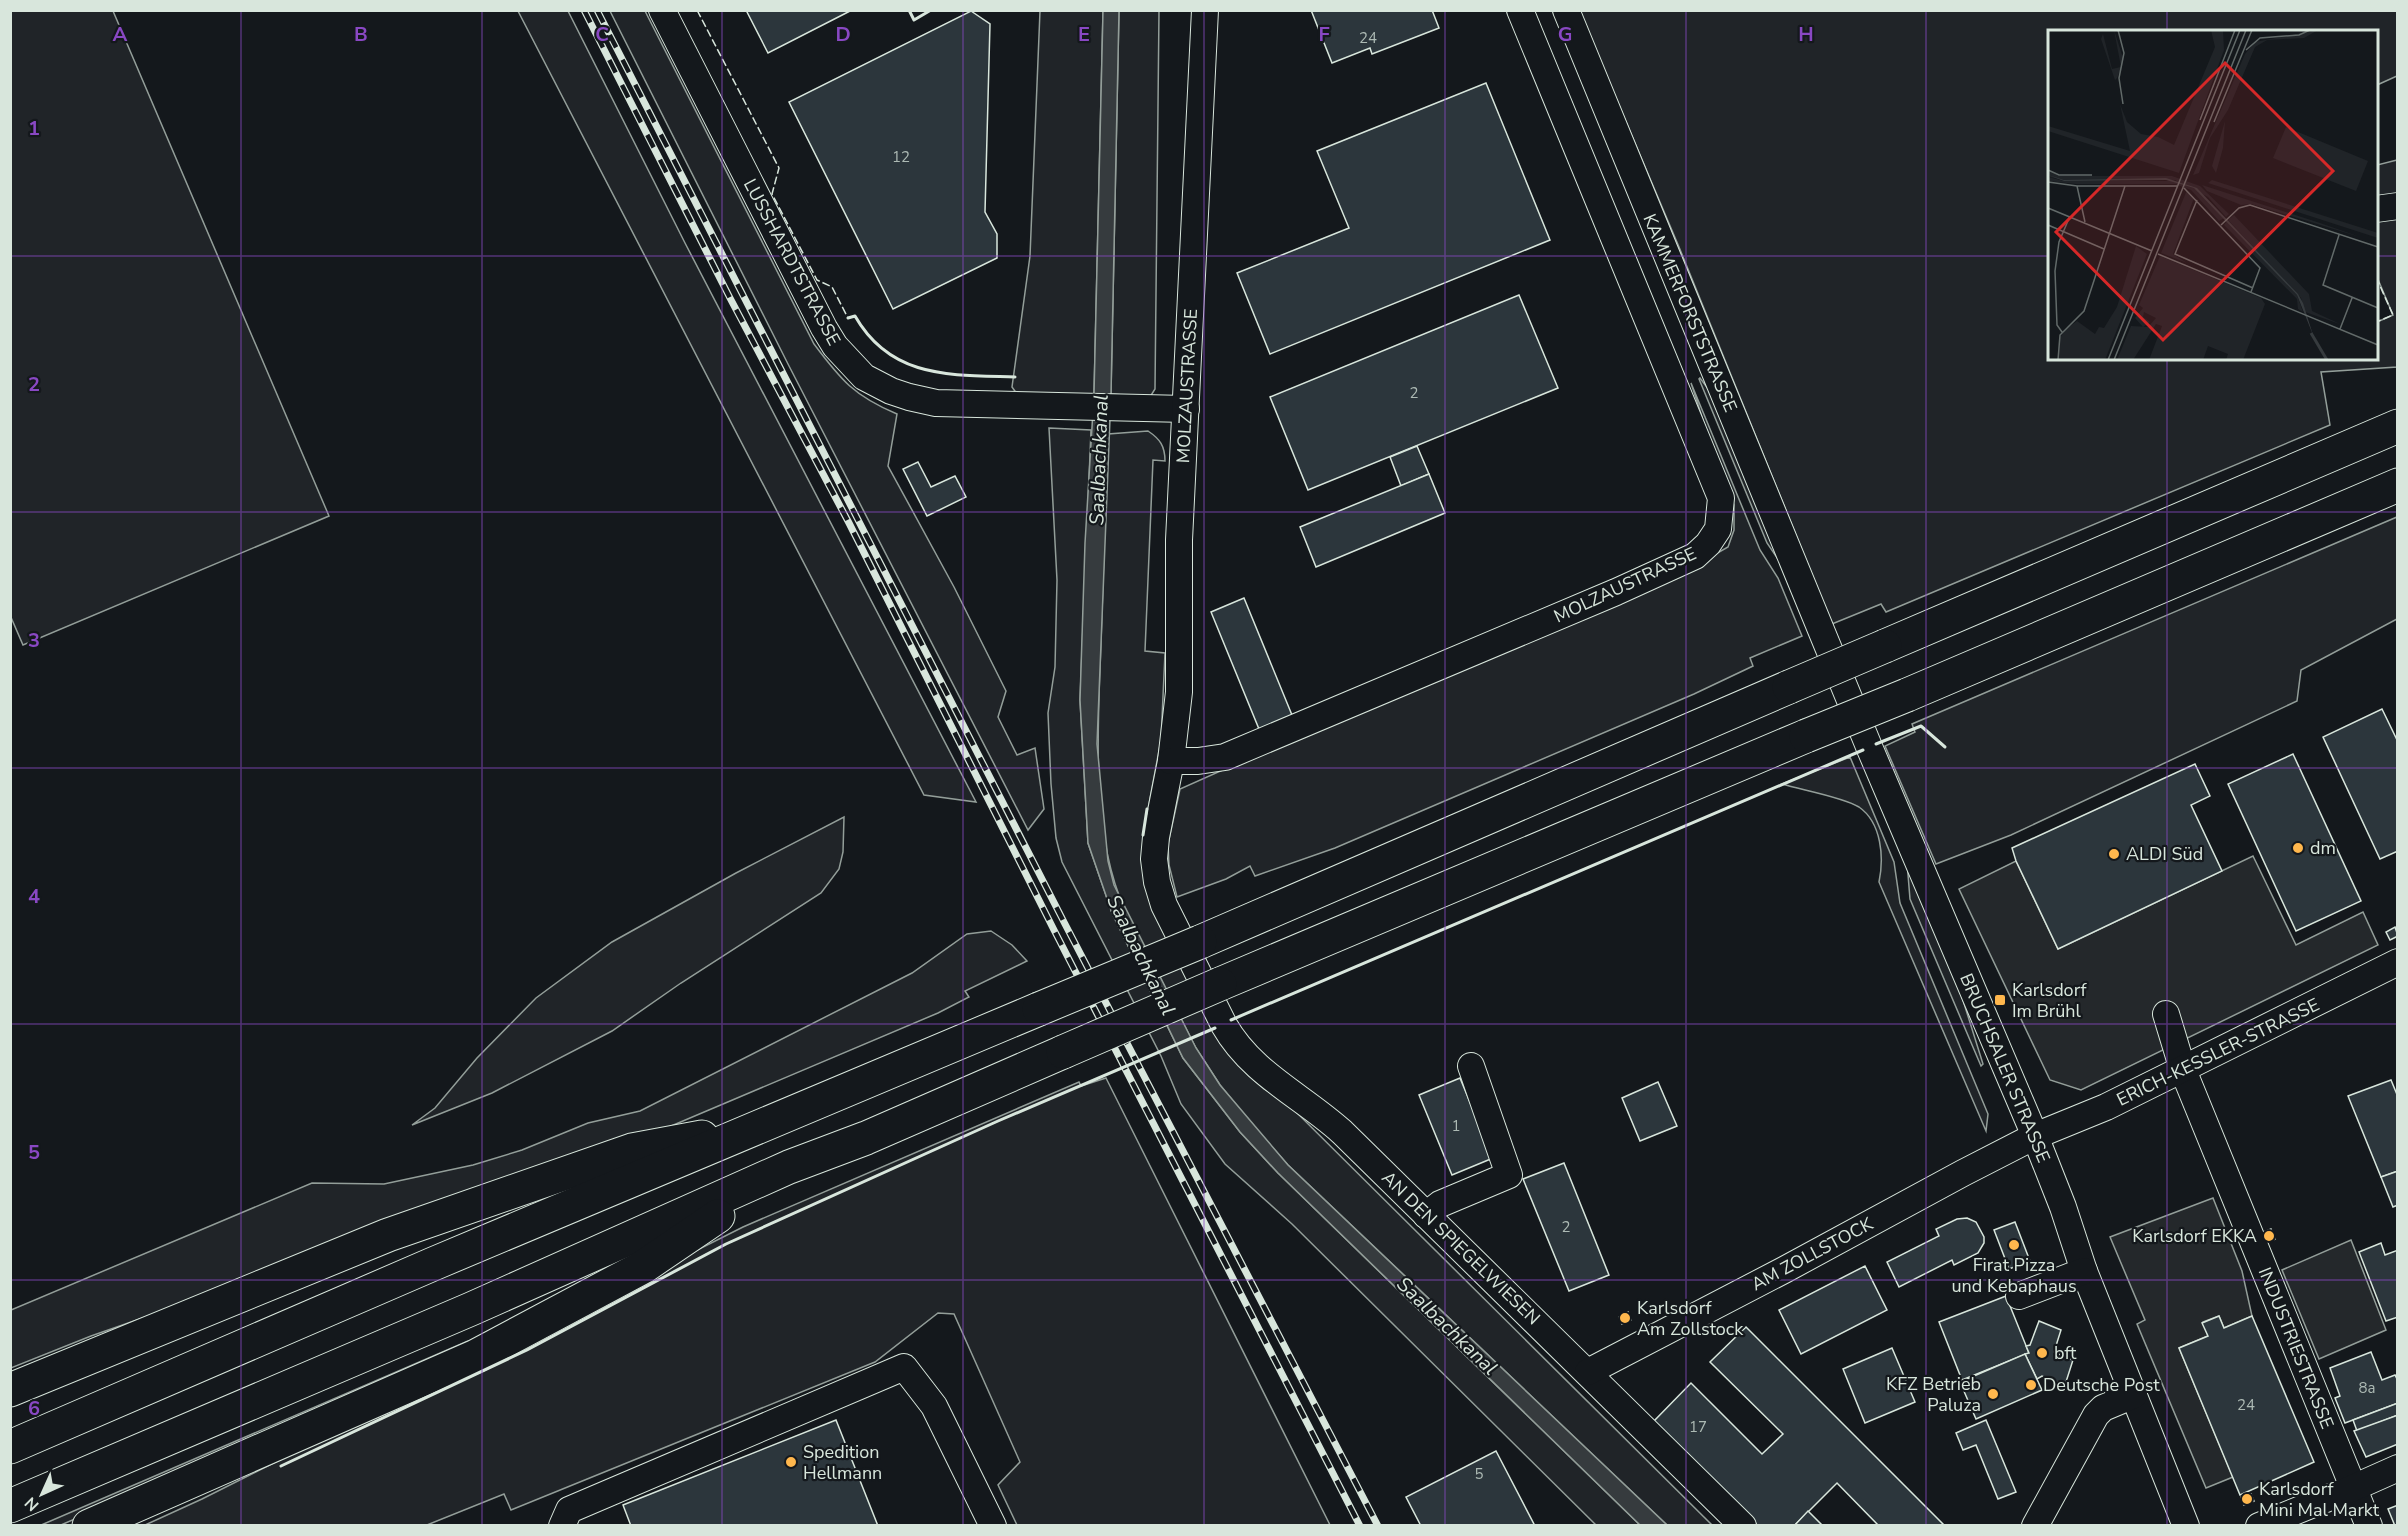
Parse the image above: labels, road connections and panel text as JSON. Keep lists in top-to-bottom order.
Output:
{
  "streets": {
    "street": [
      "LUSSHARDTSTRASSE",
      "KAMMERFORSTSTRASSE",
      "MOLZAUSTRASSE",
      "ERICH-KESSLER-STRASSE",
      "BRUCHSALER STRASSE",
      "AN DEN SPIEGELWIESEN",
      "AM ZOLLSTOCK",
      "INDUSTRIESTRASSE"
    ]
  },
  "crossings": [
    ["LUSSHARDTSTRASSE", "MOLZAUSTRASSE"],
    ["KAMMERFORSTSTRASSE", "BRUCHSALER STRASSE"],
    ["MOLZAUSTRASSE", "AN DEN SPIEGELWIESEN"],
    ["ERICH-KESSLER-STRASSE", "BRUCHSALER STRASSE"],
    ["ERICH-KESSLER-STRASSE", "AM ZOLLSTOCK"],
    ["ERICH-KESSLER-STRASSE", "INDUSTRIESTRASSE"],
    ["BRUCHSALER STRASSE", "AM ZOLLSTOCK"],
    ["AN DEN SPIEGELWIESEN", "AM ZOLLSTOCK"]
  ],
  "water": ["Saalbachkanal"],
  "places": {
    "other": [
      "dm",
      "ALDI Süd",
      "Karlsdorf EKKA",
      "Firat Pizza und Kebaphaus",
      "Karlsdorf Am Zollstock",
      "bft",
      "Deutsche Post",
      "KFZ Betrieb Paluza",
      "Spedition Hellmann",
      "Karlsdorf Mini Mal Markt"
    ],
    "transit": ["Karlsdorf Im Brühl"]
  },
  "house_numbers": [
    "24",
    "12",
    "2",
    "1",
    "2",
    "8a",
    "24",
    "17",
    "5"
  ],
  "north": "bottom left",
  "grid": {
    "columns": [
      "A",
      "B",
      "C",
      "D",
      "E",
      "F",
      "G",
      "H"
    ],
    "rows": [
      "1",
      "2",
      "3",
      "4",
      "5",
      "6"
    ]
  }
}
